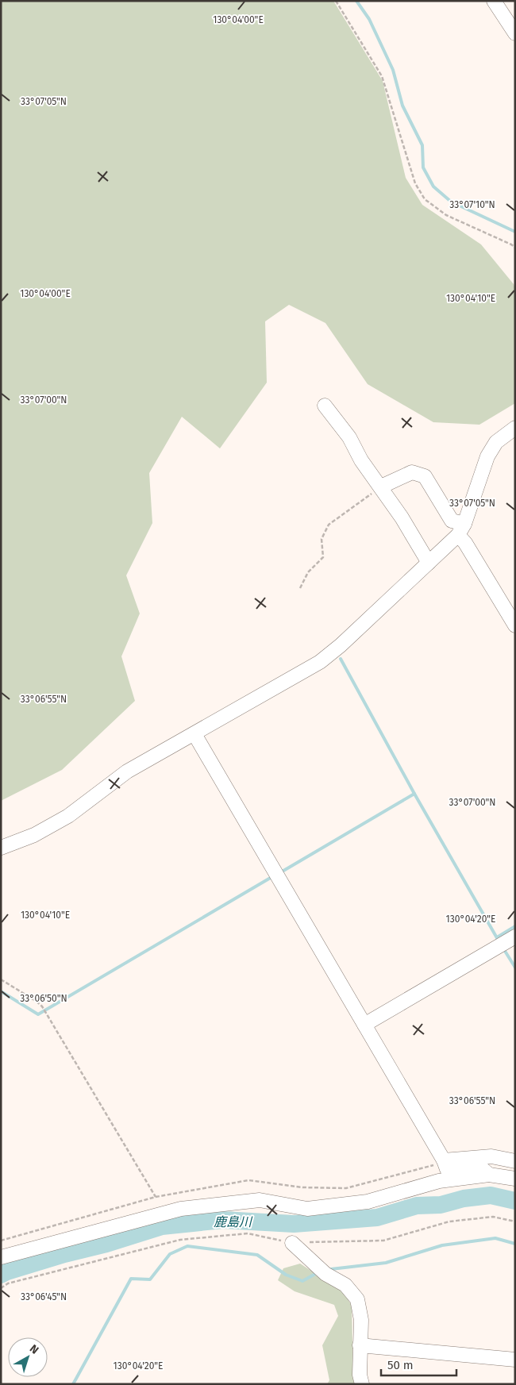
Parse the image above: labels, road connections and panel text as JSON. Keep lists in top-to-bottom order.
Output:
{
  "water": ["鹿島川"],
  "scale_bar": "50 m",
  "north": "top right",
  "coordinates": [
    "130°04'00\"E",
    "33°07'05\"N",
    "33°07'10\"N",
    "130°04'10\"E",
    "33°07'00\"N",
    "33°06'55\"N",
    "130°04'20\"E",
    "33°06'50\"N",
    "33°06'45\"N"
  ]
}
